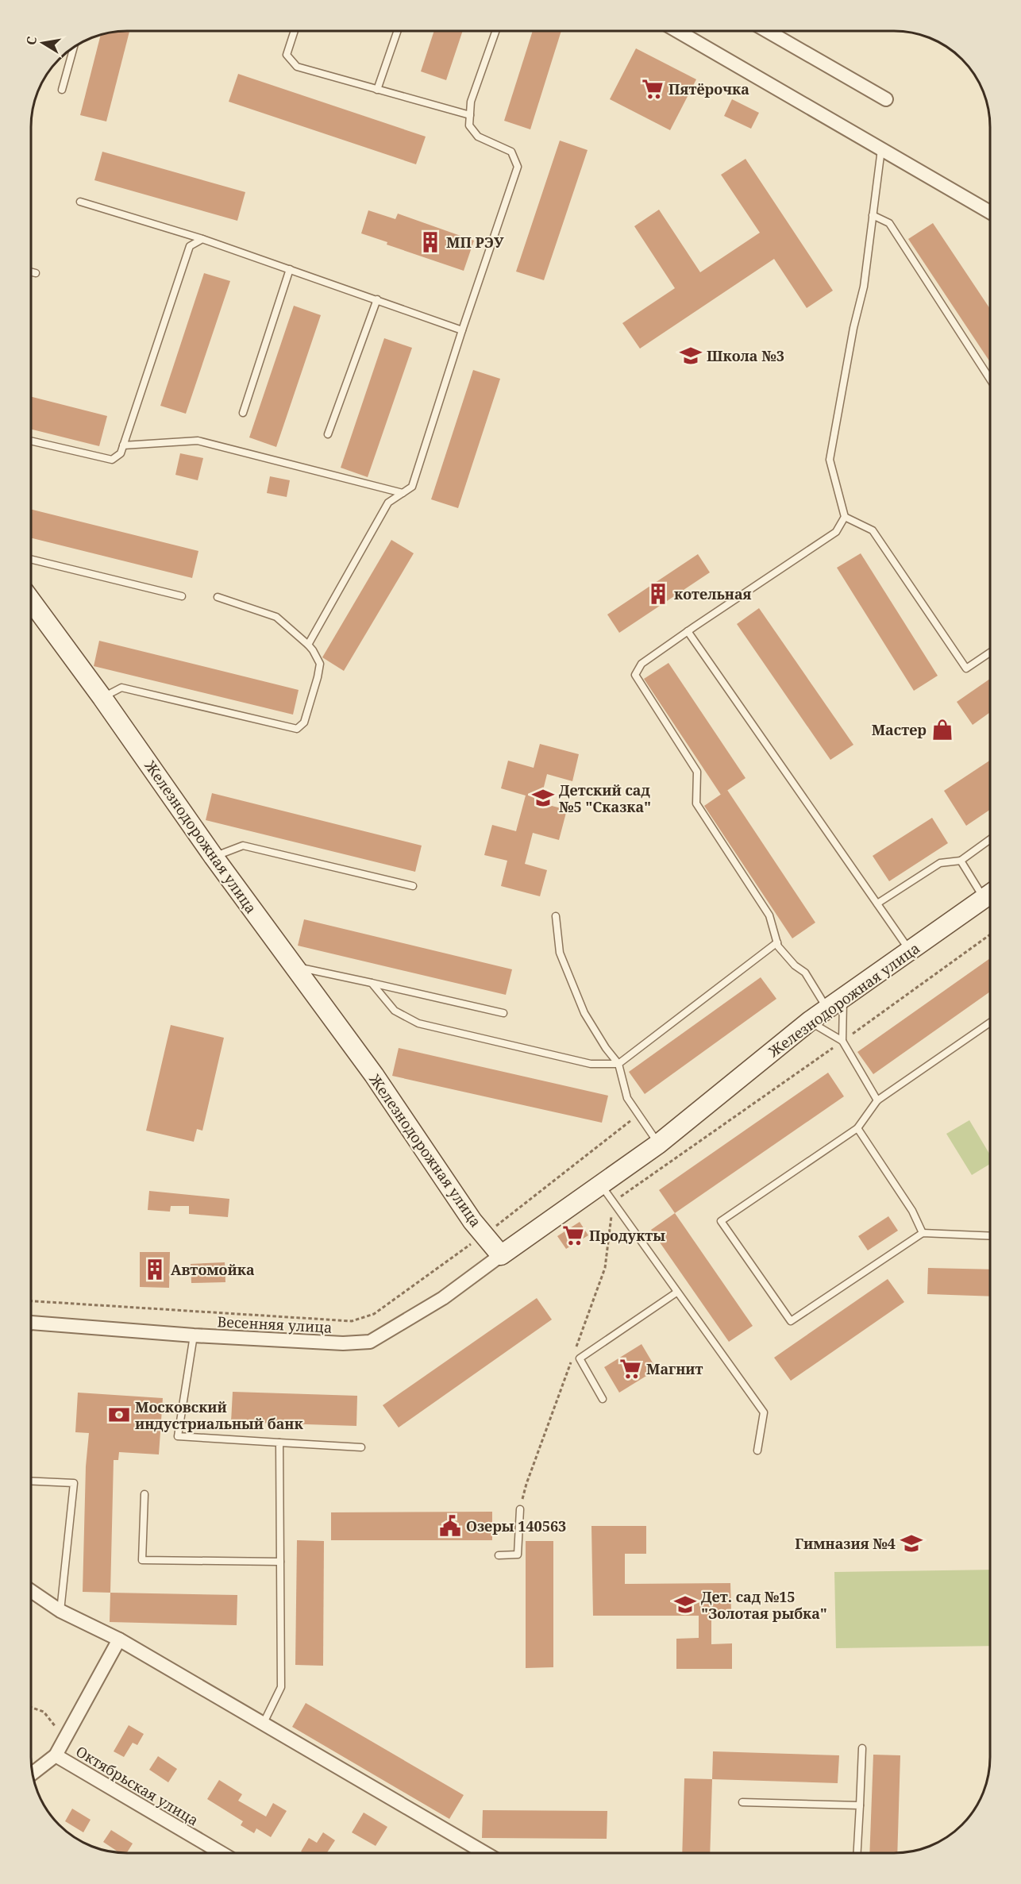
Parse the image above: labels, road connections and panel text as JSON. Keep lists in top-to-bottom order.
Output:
{
  "streets": {
    "street": ["Железнодорожная улица", "Весенняя улица", "Октябрьская улица"]
  },
  "crossings": [
    ["Железнодорожная улица", "Весенняя улица"]
  ],
  "places": {
    "supermarket": ["Пятёрочка", "Продукты", "Магнит"],
    "building": ["МП РЭУ", "котельная", "Автомойка"],
    "school or university": [
      "Школа №3",
      "Детский сад №5 \"Сказка\"",
      "Гимназия №4",
      "Дет. сад №15 \"Золотая рыбка\""
    ],
    "shop": ["Мастер"],
    "bank": ["Московский индустриальный банк"],
    "public building": ["Озеры 140563"]
  },
  "north": "left"
}
